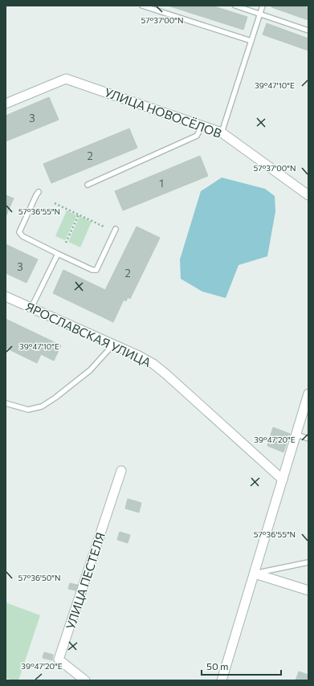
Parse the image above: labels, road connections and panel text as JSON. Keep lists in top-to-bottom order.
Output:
{
  "streets": {
    "street": ["УЛИЦА НОВОСЁЛОВ", "ЯРОСЛАВСКАЯ УЛИЦА", "УЛИЦА ПЕСТЕЛЯ"]
  },
  "house_numbers": [
    "3",
    "2",
    "1",
    "3",
    "2"
  ],
  "scale_bar": "50 m",
  "coordinates": [
    "57°37'00\"N",
    "39°47'10\"E",
    "57°36'55\"N",
    "39°47'20\"E",
    "57°36'50\"N"
  ]
}
